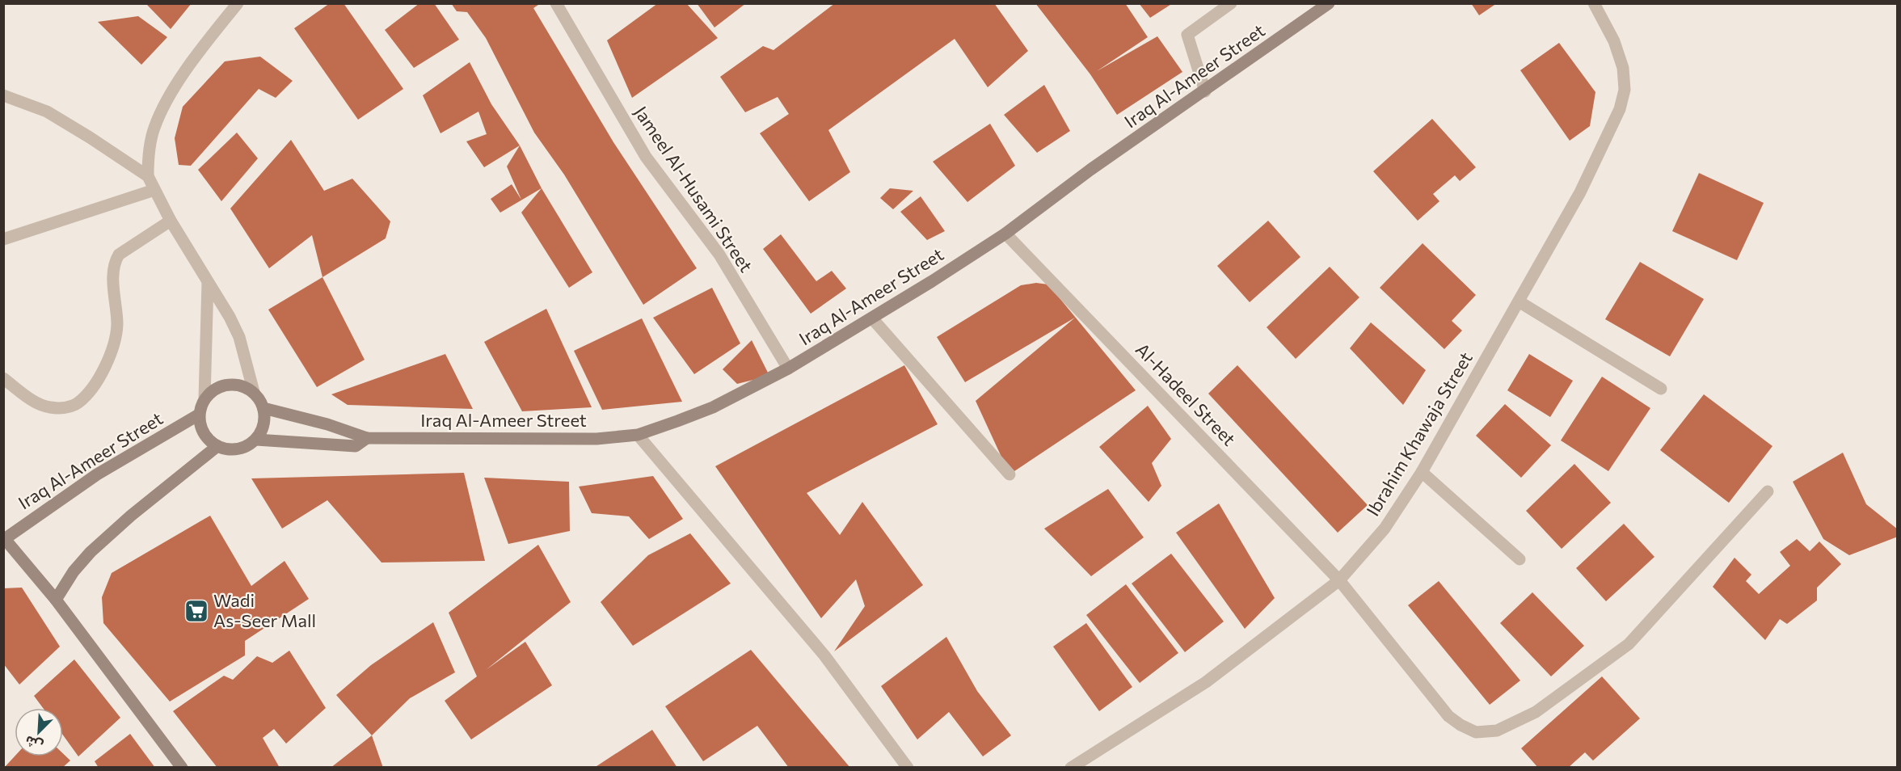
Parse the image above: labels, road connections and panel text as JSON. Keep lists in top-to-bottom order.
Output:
{
  "streets": {
    "main road": ["Iraq Al-Ameer Street"],
    "street": ["Jameel Al-Husami Street", "Al-Hadeel Street", "Ibrahim Khawaja Street"]
  },
  "crossings": [
    ["Iraq Al-Ameer Street", "Jameel Al-Husami Street"],
    ["Iraq Al-Ameer Street", "Al-Hadeel Street"],
    ["Al-Hadeel Street", "Ibrahim Khawaja Street"]
  ],
  "places": {
    "supermarket": ["Wadi As-Seer Mall"]
  },
  "north": "bottom left"
}
